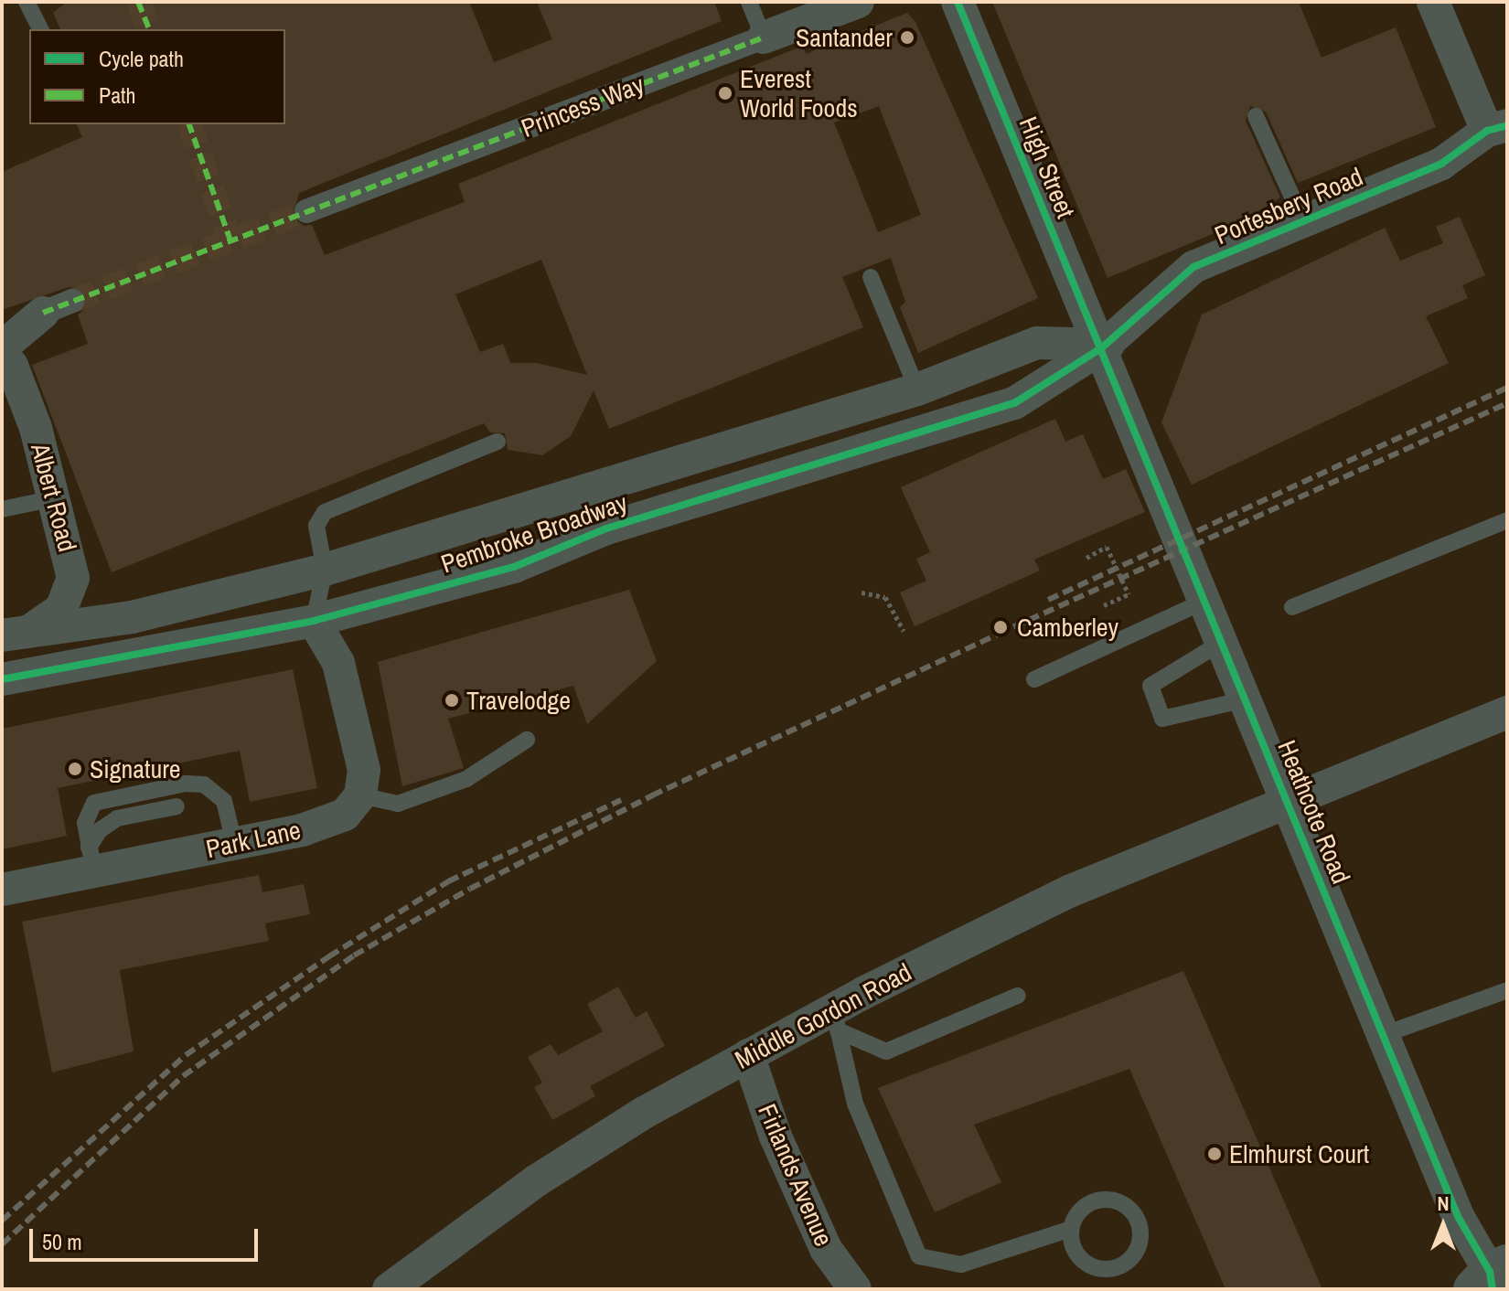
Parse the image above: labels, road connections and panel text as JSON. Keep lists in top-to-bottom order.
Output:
{
  "streets": {
    "street": [
      "Princess Way",
      "High Street",
      "Portesbery Road",
      "Albert Road",
      "Pembroke Broadway",
      "Heathcote Road",
      "Park Lane",
      "Middle Gordon Road",
      "Firlands Avenue"
    ]
  },
  "crossings": [
    ["High Street", "Portesbery Road"],
    ["High Street", "Pembroke Broadway"],
    ["High Street", "Heathcote Road"],
    ["Portesbery Road", "Pembroke Broadway"],
    ["Portesbery Road", "Heathcote Road"],
    ["Albert Road", "Pembroke Broadway"],
    ["Pembroke Broadway", "Heathcote Road"],
    ["Heathcote Road", "Middle Gordon Road"],
    ["Middle Gordon Road", "Firlands Avenue"]
  ],
  "places": [
    "Santander",
    "Everest World Foods",
    "Camberley",
    "Travelodge",
    "Signature",
    "Elmhurst Court"
  ],
  "legend": ["Cycle path", "Path"],
  "scale_bar": "50 m",
  "north": "top"
}
